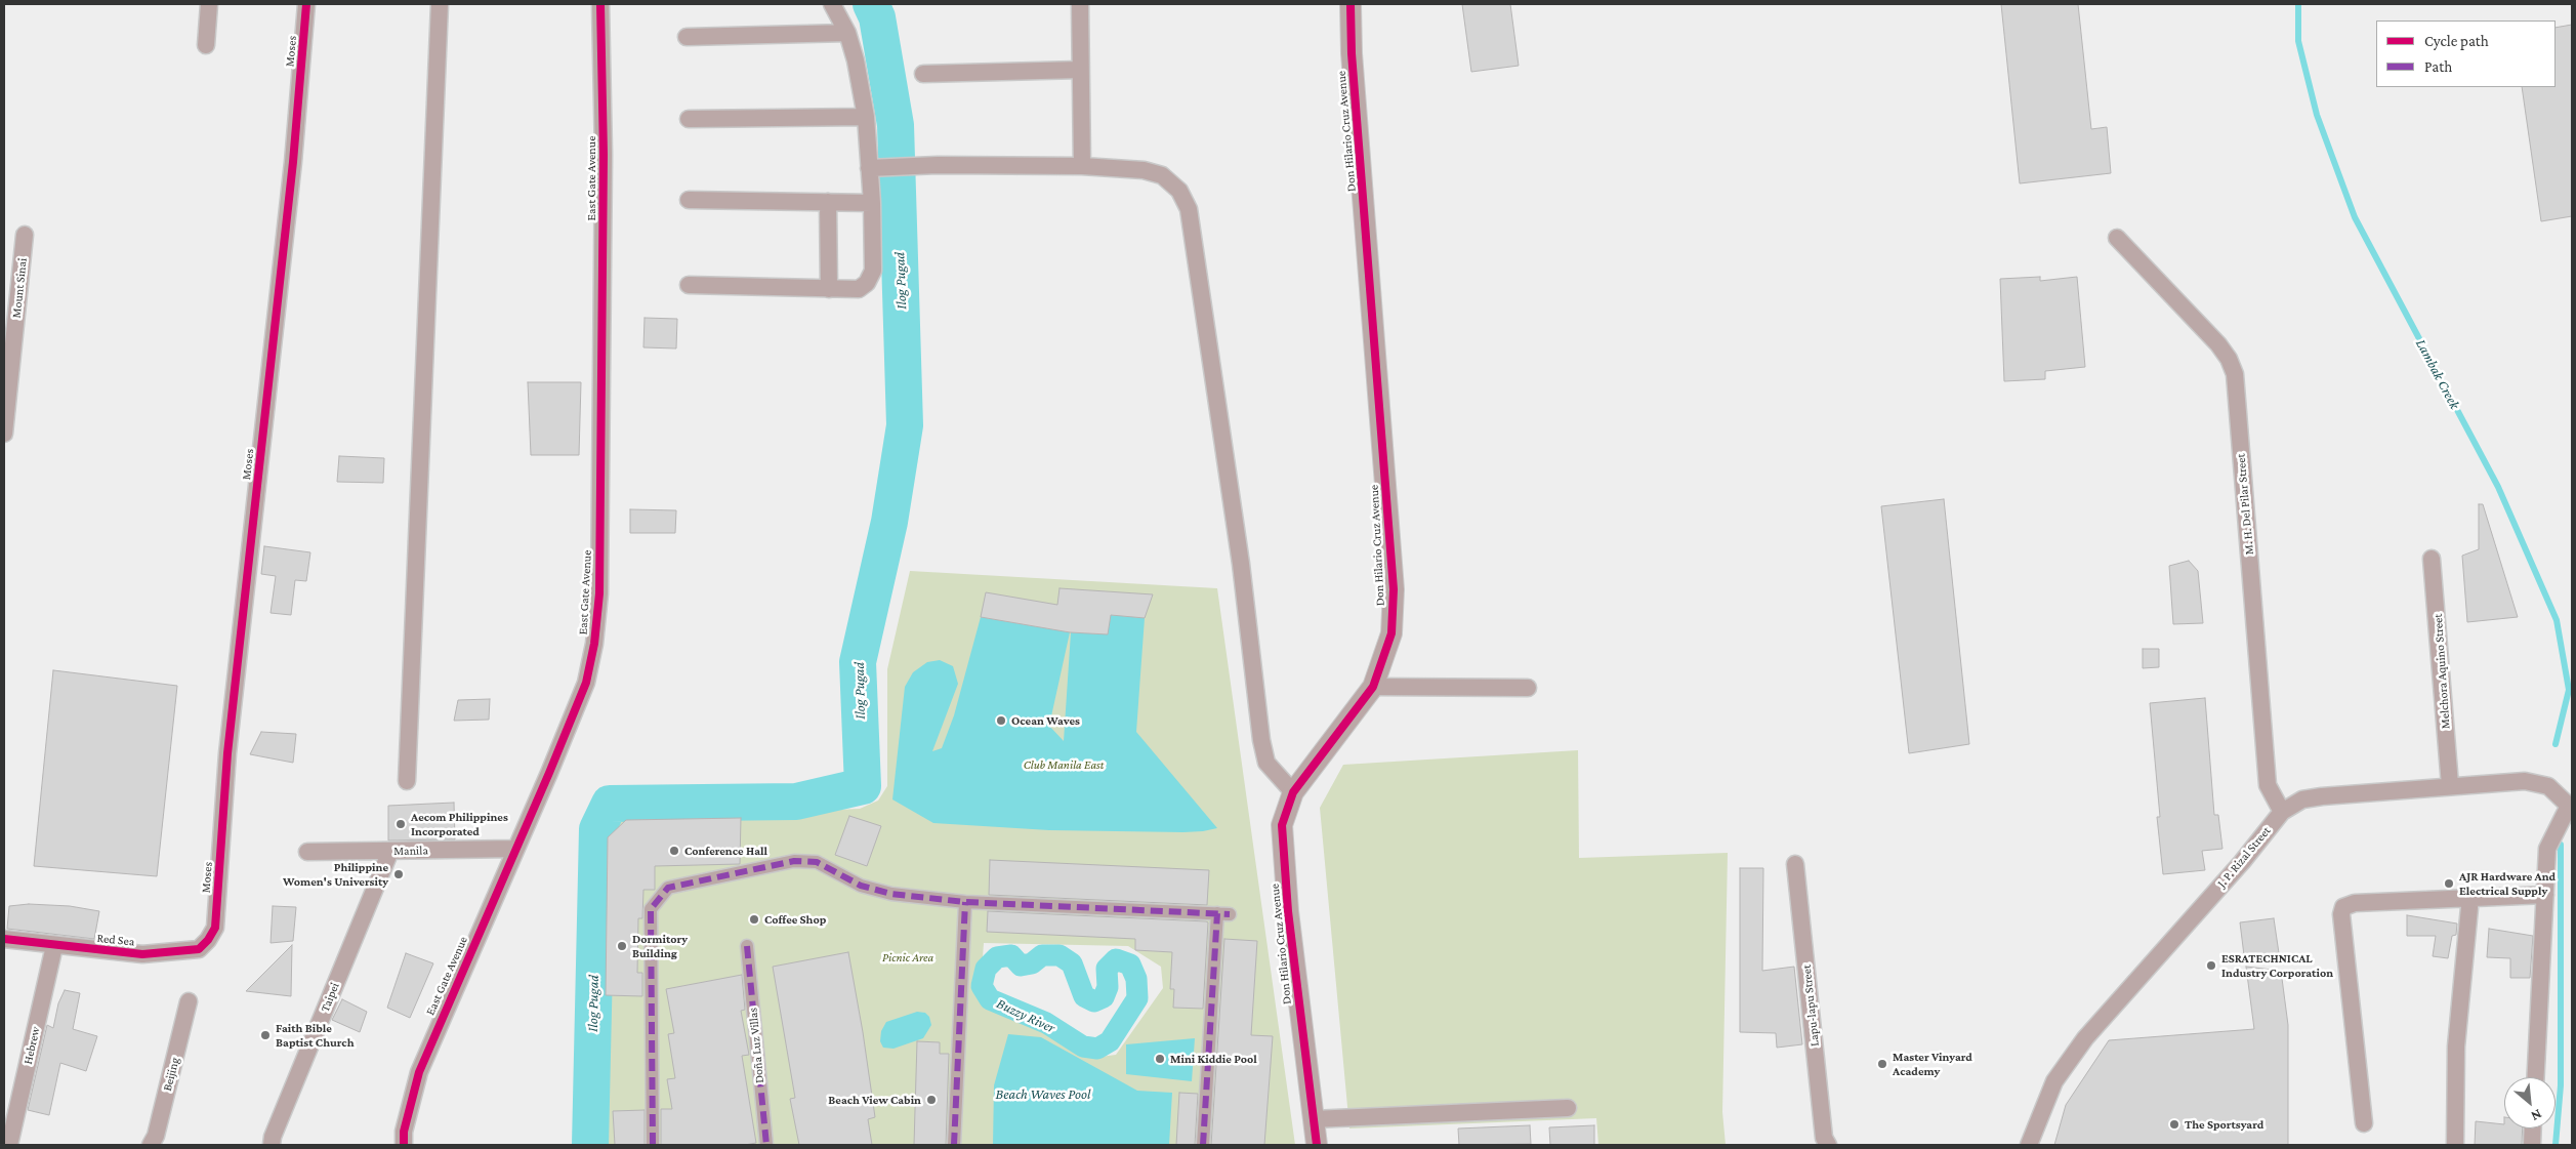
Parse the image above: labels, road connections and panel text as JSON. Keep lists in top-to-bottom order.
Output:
{
  "streets": {
    "street": [
      "Moses",
      "Don Hilario Cruz Avenue",
      "East Gate Avenue",
      "Mount Sinai",
      "M. H. Del Pilar Street",
      "Melchora Aquino Street",
      "Manila",
      "J. P. Rizal Street",
      "Red Sea",
      "Taipei",
      "Lapu-lapu Street",
      "Hebrew",
      "Doña Luz Villas",
      "Beijing"
    ]
  },
  "crossings": [
    ["Moses", "Red Sea"],
    ["East Gate Avenue", "Manila"],
    ["M. H. Del Pilar Street", "J. P. Rizal Street"],
    ["Melchora Aquino Street", "J. P. Rizal Street"],
    ["Manila", "Taipei"],
    ["Red Sea", "Hebrew"]
  ],
  "water": [
    "Ilog Pugad",
    "Lambak Creek",
    "Buzzy River",
    "Beach Waves Pool"
  ],
  "parks": ["Club Manila East", "Picnic Area"],
  "places": [
    "Ocean Waves",
    "Aecom Philippines Incorporated",
    "Conference Hall",
    "Philippine Women's University",
    "AJR Hardware And Electrical Supply",
    "Coffee Shop",
    "Dormitory Building",
    "ESRATECHNICAL Industry Corporation",
    "Faith Bible Baptist Church",
    "Mini Kiddie Pool",
    "Master Vinyard Academy",
    "Beach View Cabin",
    "The Sportsyard"
  ],
  "legend": ["Cycle path", "Path"],
  "north": "bottom right"
}
